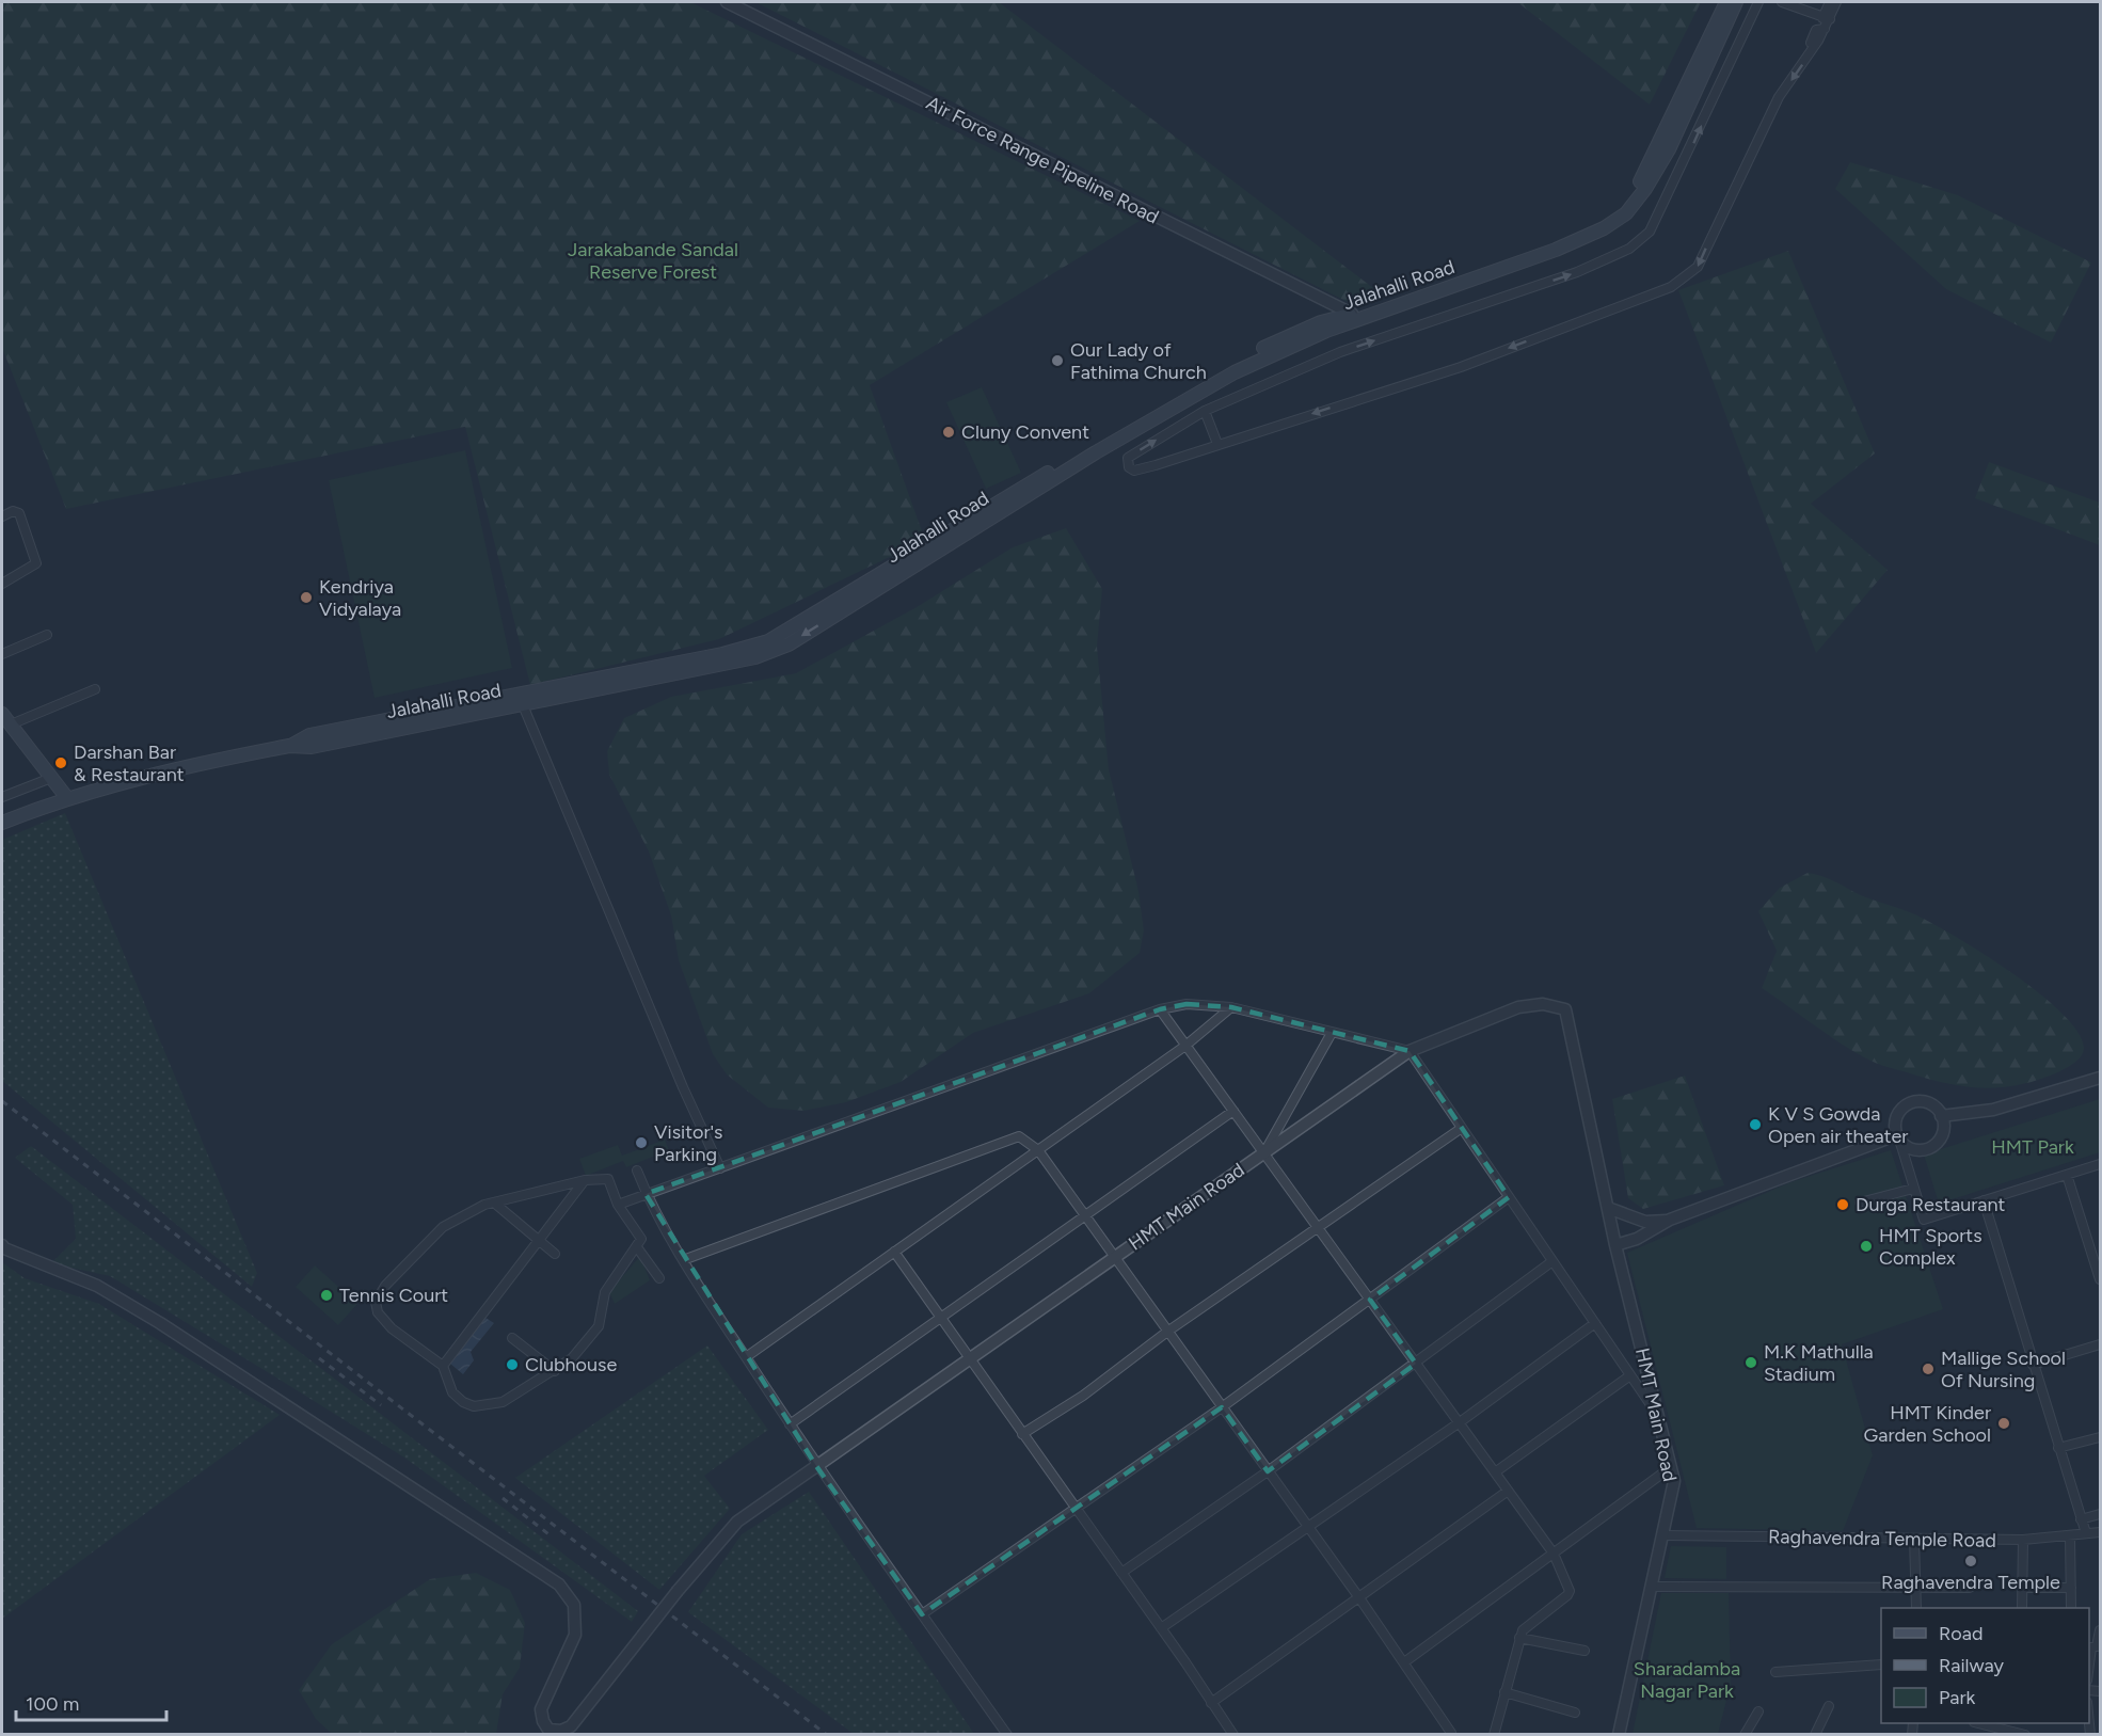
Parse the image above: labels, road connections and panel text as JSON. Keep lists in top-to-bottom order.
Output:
{
  "streets": {
    "main road": ["Jalahalli Road"],
    "street": ["Air Force Range Pipeline Road", "HMT Main Road", "Raghavendra Temple Road"]
  },
  "crossings": [
    ["Air Force Range Pipeline Road", "Jalahalli Road"],
    ["HMT Main Road", "Raghavendra Temple Road"]
  ],
  "parks": ["Jarakabande Sandal Reserve Forest", "HMT Park", "Sharadamba Nagar Park"],
  "places": [
    "Our Lady of Fathima Church",
    "Cluny Convent",
    "Kendriya Vidyalaya",
    "Darshan Bar & Restaurant",
    "K V S Gowda Open air theater",
    "Visitor's Parking",
    "Durga Restaurant",
    "HMT Sports Complex",
    "Tennis Court",
    "M.K Mathulla Stadium",
    "Clubhouse",
    "Mallige School Of Nursing",
    "HMT Kinder Garden School",
    "Raghavendra Temple"
  ],
  "legend": ["Road", "Railway", "Park"],
  "scale_bar": "100 m"
}
